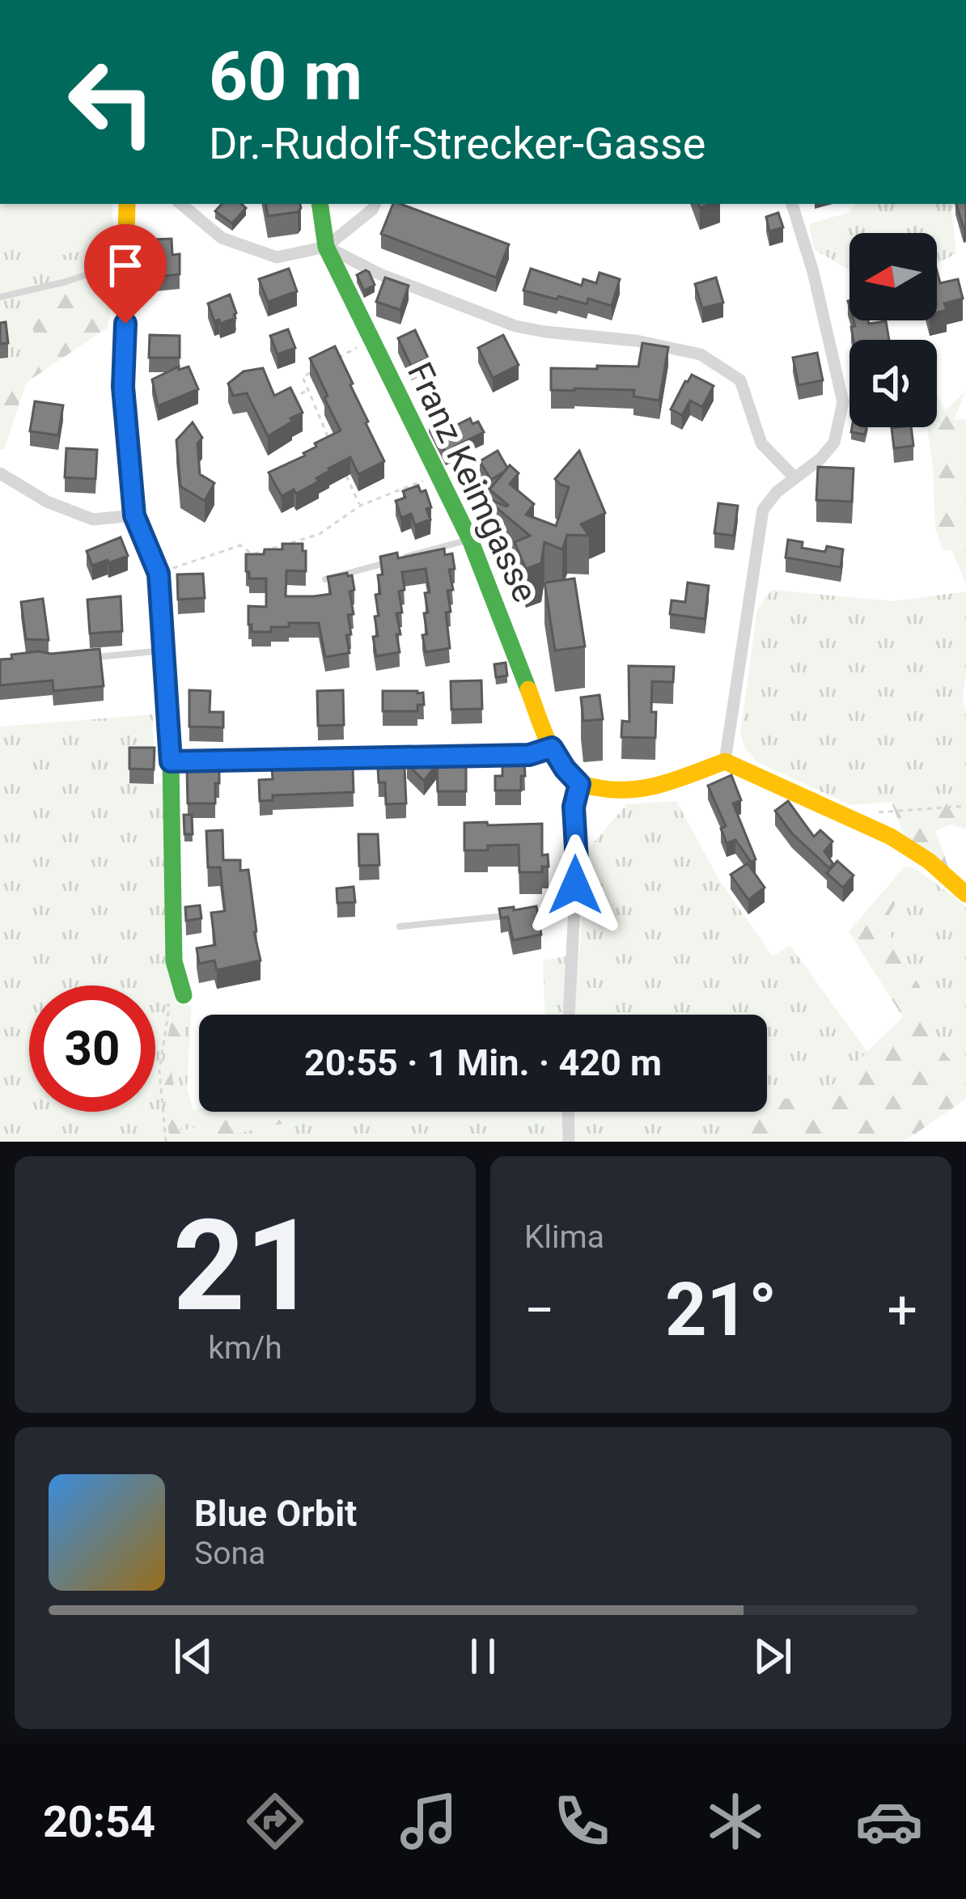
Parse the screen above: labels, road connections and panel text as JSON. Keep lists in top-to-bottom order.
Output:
{
  "streets": {
    "main road": ["Franz Keimgasse"]
  },
  "north": "left",
  "page": {
    "turn": ["60 m", "Dr.-Rudolf-Strecker-Gasse"],
    "limit": "30",
    "trip": "20:55 · 1 Min. · 420 m",
    "tile": [
      ["21", "km/h"],
      "Klima"
    ],
    "heat": ["−", "21°", "+"],
    "song": ["Blue Orbit", "Sona"],
    "tabs": "20:54"
  }
}
